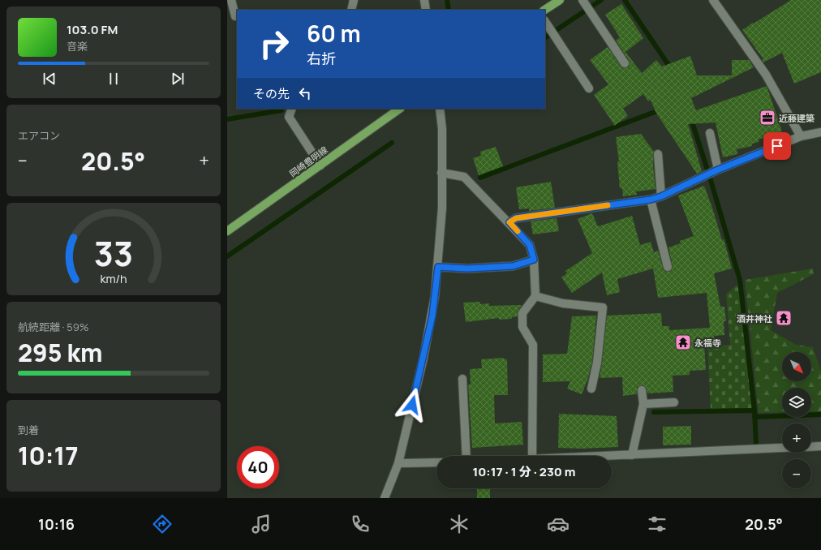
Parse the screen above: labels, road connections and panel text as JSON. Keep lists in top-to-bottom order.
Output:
{
  "streets": {
    "main road": ["岡崎豊明線"]
  },
  "places": {
    "office": ["近藤建築"],
    "temple": ["酒井神社", "永福寺"]
  },
  "north": "bottom right",
  "page": {
    "turn": ["60 m", "右折"],
    "song": ["103.0 FM", "音楽"],
    "then": "その先",
    "tile": [
      "エアコン",
      ["航続距離 · 59%", "295 km"],
      ["到着", "10:17"]
    ],
    "heat": ["−", "20.5°", "+"],
    "map_buttons": ["+", "−"],
    "limit": "40",
    "trip": "10:17 · 1 分 · 230 m",
    "tabs": ["10:16", "20.5°"],
    "gauge": ["33", "km/h"]
  }
}
